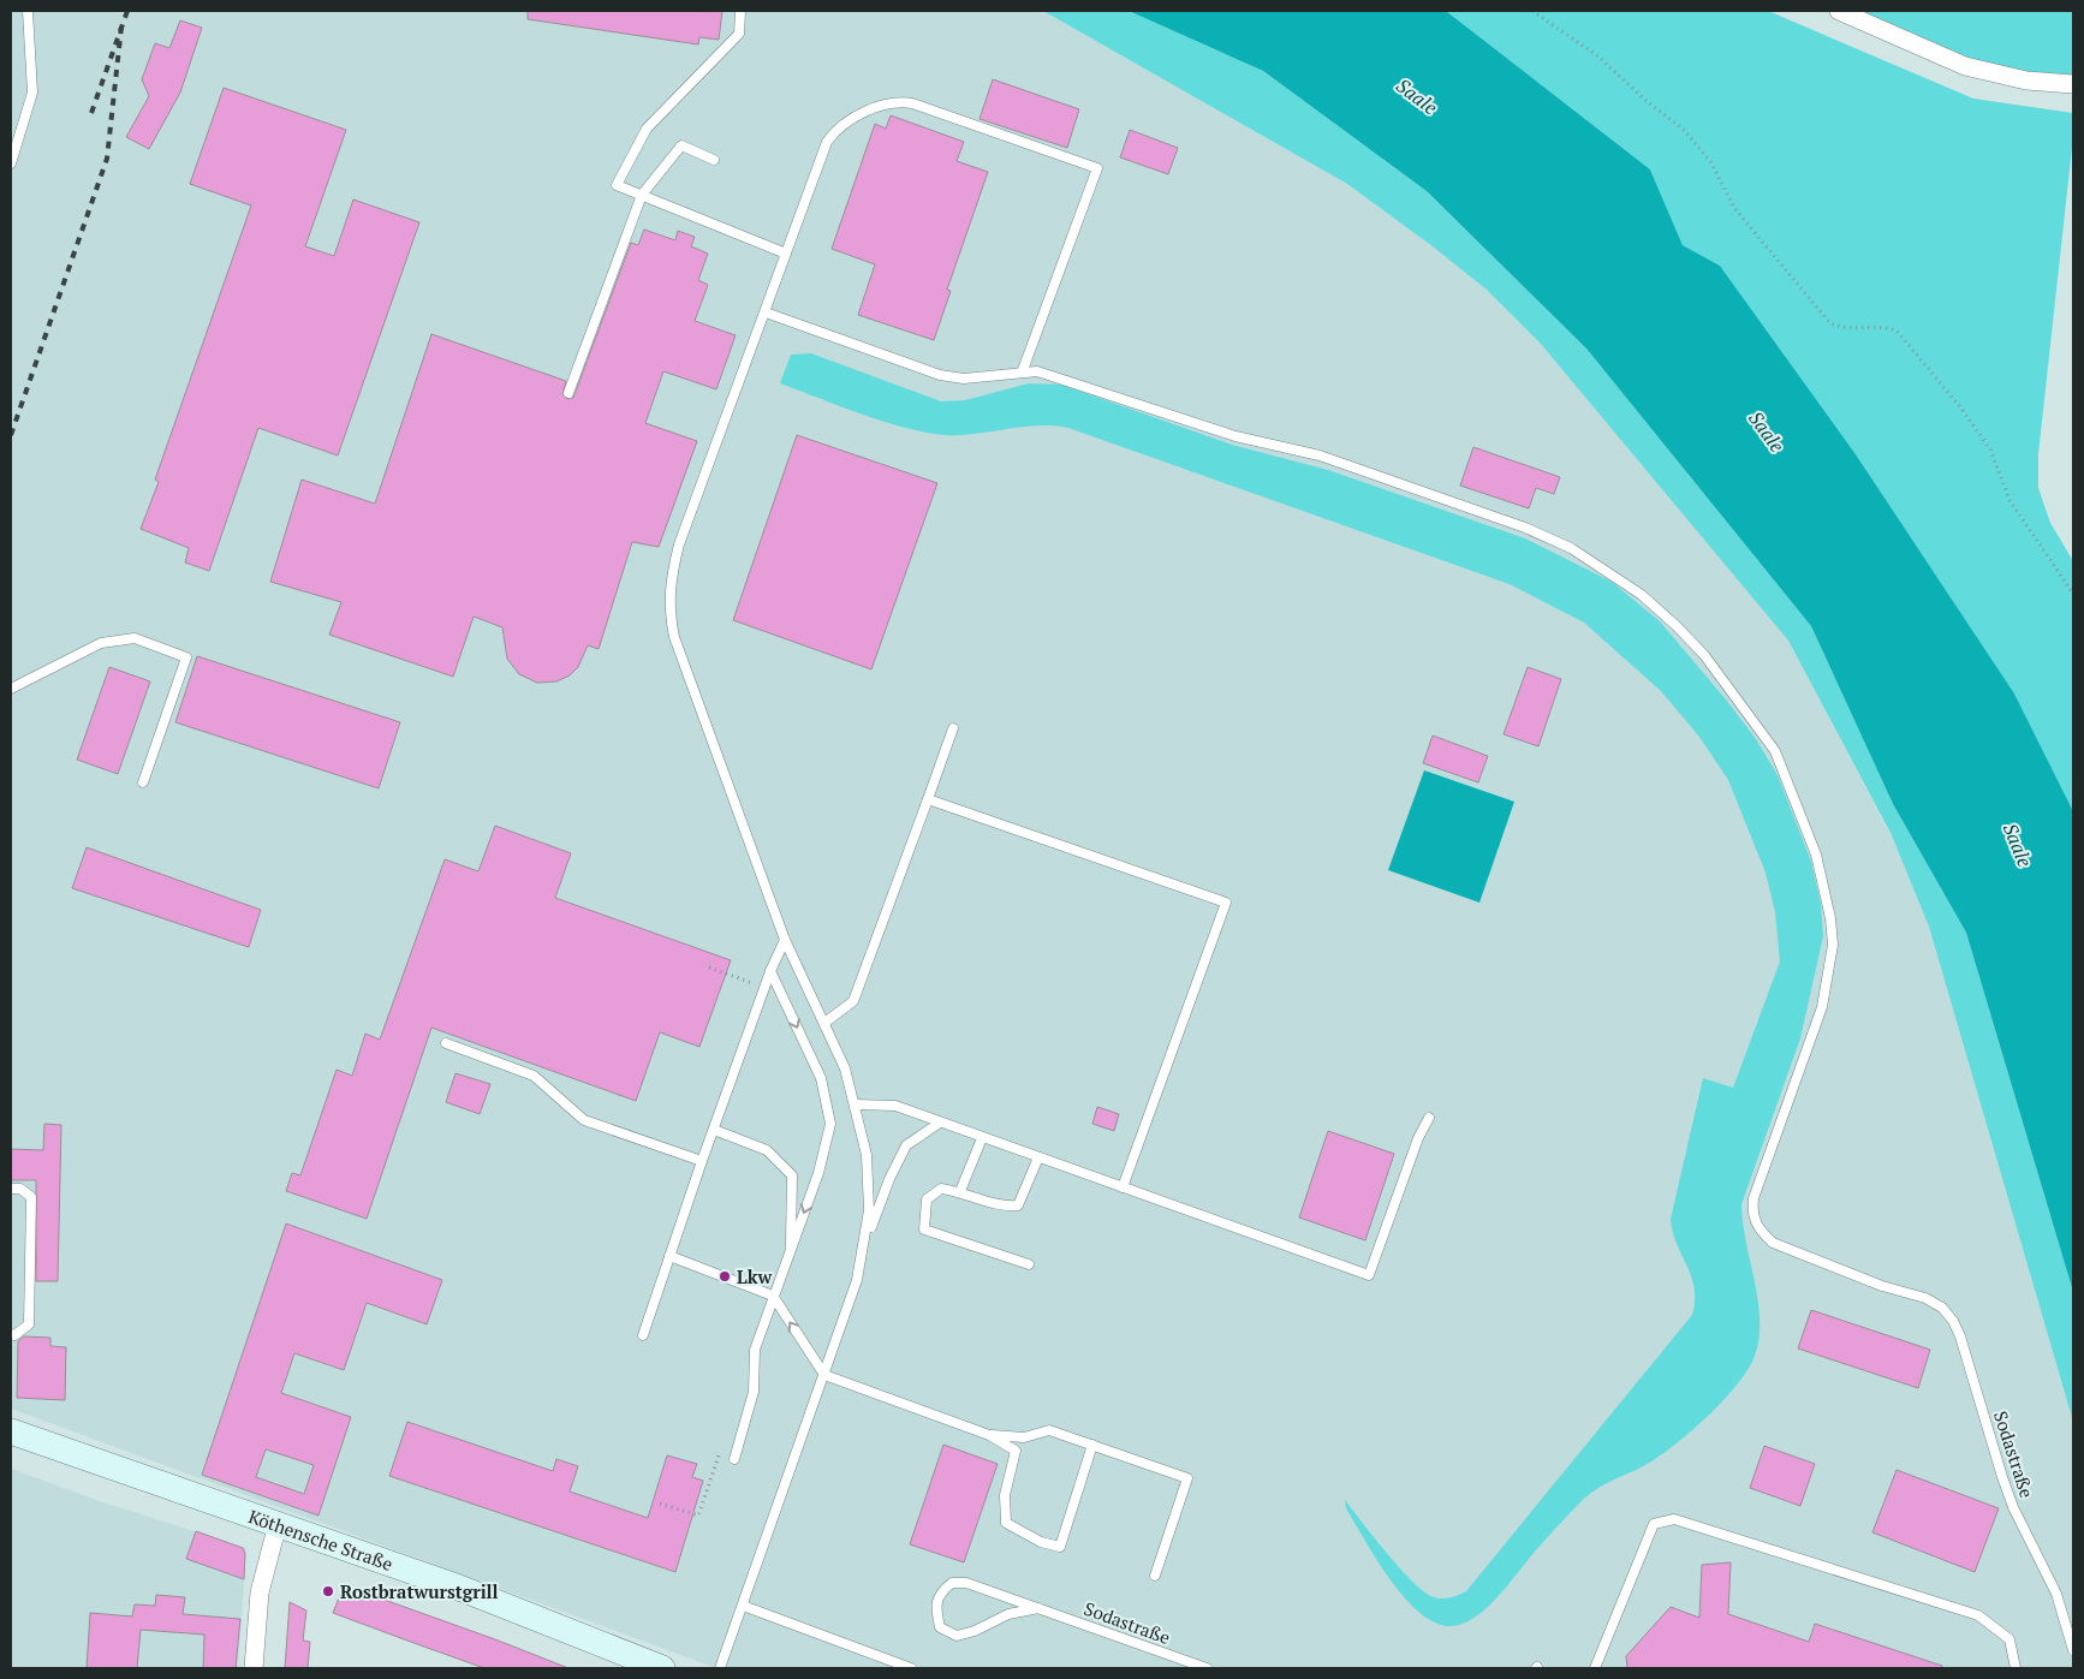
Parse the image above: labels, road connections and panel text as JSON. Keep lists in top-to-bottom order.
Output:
{
  "streets": {
    "main road": ["Köthensche Straße"],
    "lane": ["Sodastraße"]
  },
  "water": ["Saale"],
  "places": ["Lkw", "Rostbratwurstgrill"]
}
